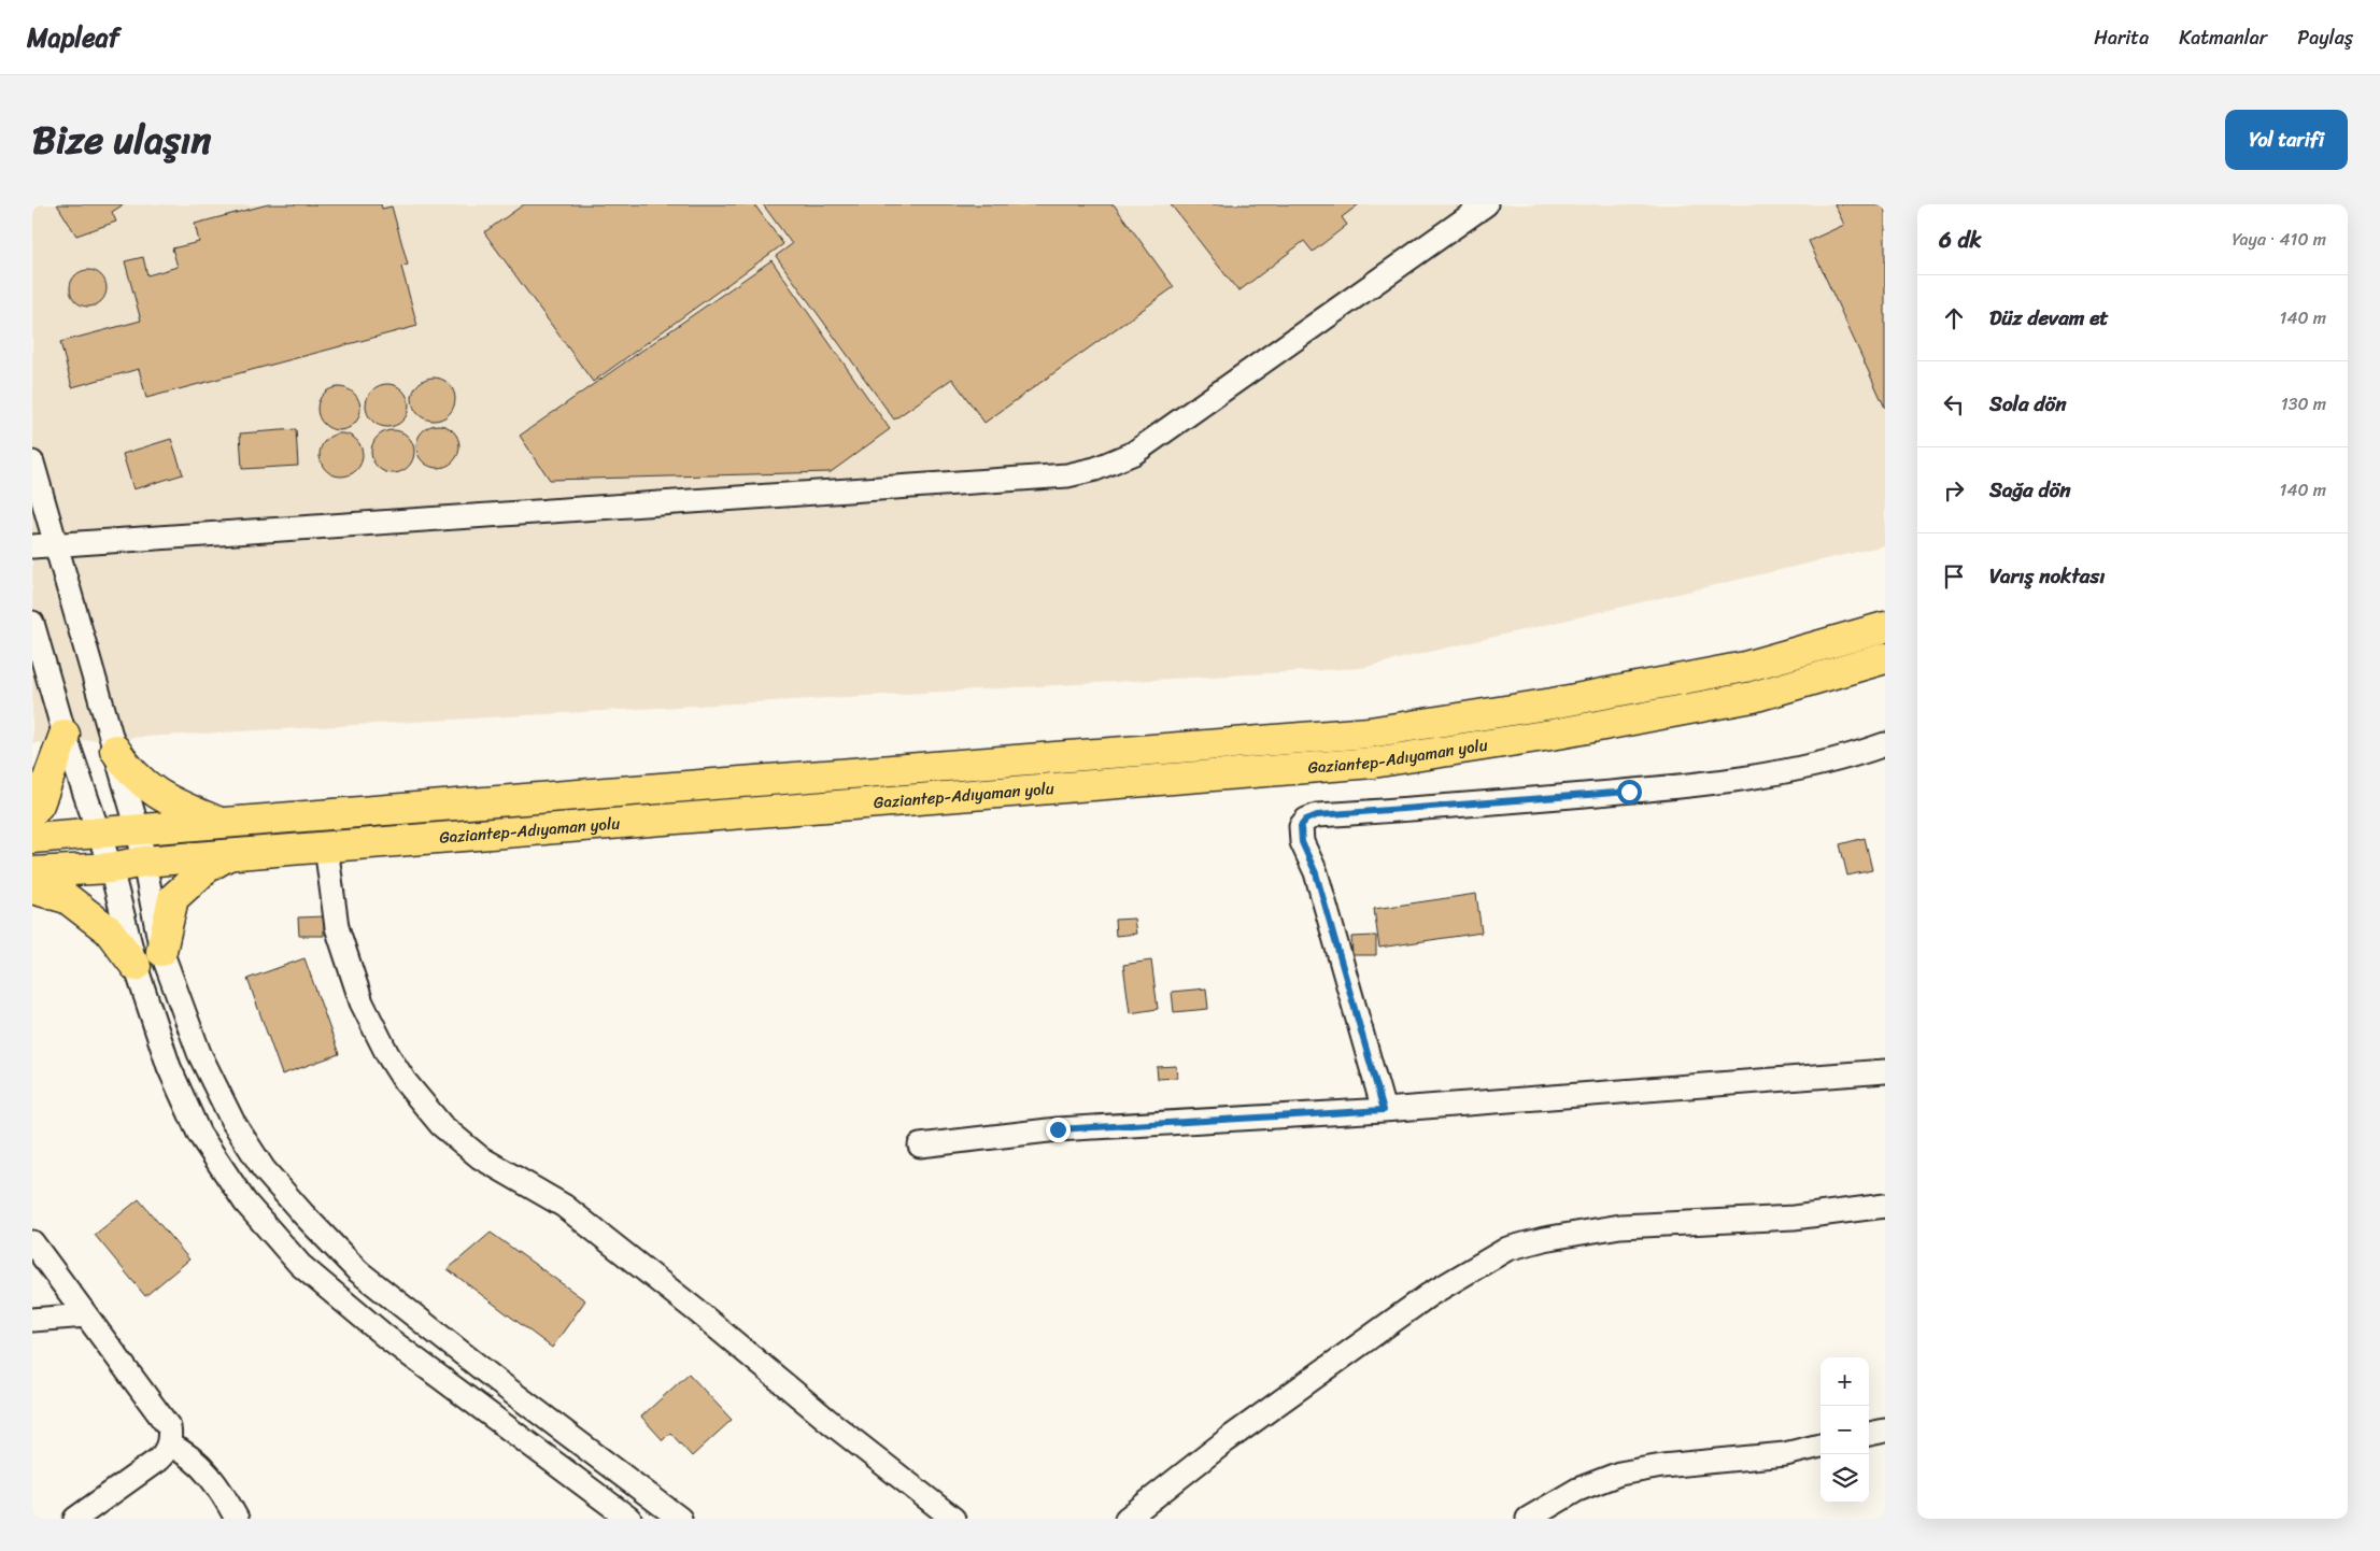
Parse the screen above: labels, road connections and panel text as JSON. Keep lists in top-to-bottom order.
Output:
{
  "streets": {
    "highway": ["Gaziantep-Adıyaman yolu"]
  },
  "page": {
    "header": "Mapleaf",
    "nav": ["Harita", "Katmanlar", "Paylaş"],
    "title": "Bize ulaşın",
    "buttons": "Yol tarifi",
    "heading": ["6 dk", "Yaya · 410 m"],
    "list": [
      ["Düz devam et", "140 m"],
      ["Sola dön", "130 m"],
      ["Sağa dön", "140 m"],
      "Varış noktası"
    ],
    "map_buttons": ["+", "−"]
  }
}
